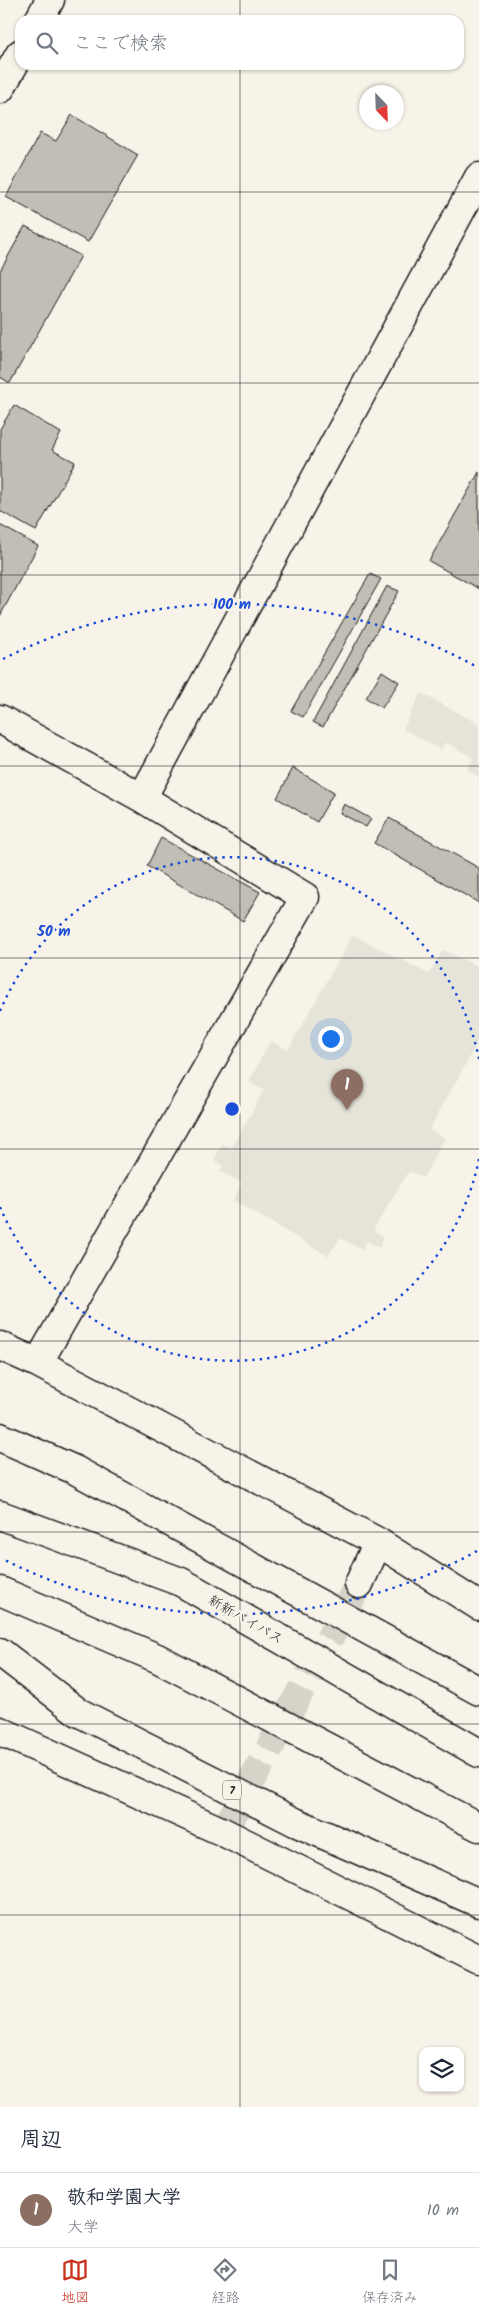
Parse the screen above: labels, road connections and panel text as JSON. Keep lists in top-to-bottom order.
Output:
{
  "streets": {
    "main road": ["新新バイパス", "7"]
  },
  "north": "bottom right",
  "page": {
    "search": "ここで検索",
    "pins": "1",
    "heading": "周辺",
    "list": [
      {
        "mark": "1",
        "name": "敬和学園大学",
        "note": "大学",
        "value": "10 m"
      }
    ],
    "nav": ["地図", "経路", "保存済み"]
  },
  "rings": ["100 m", "50 m"]
}
